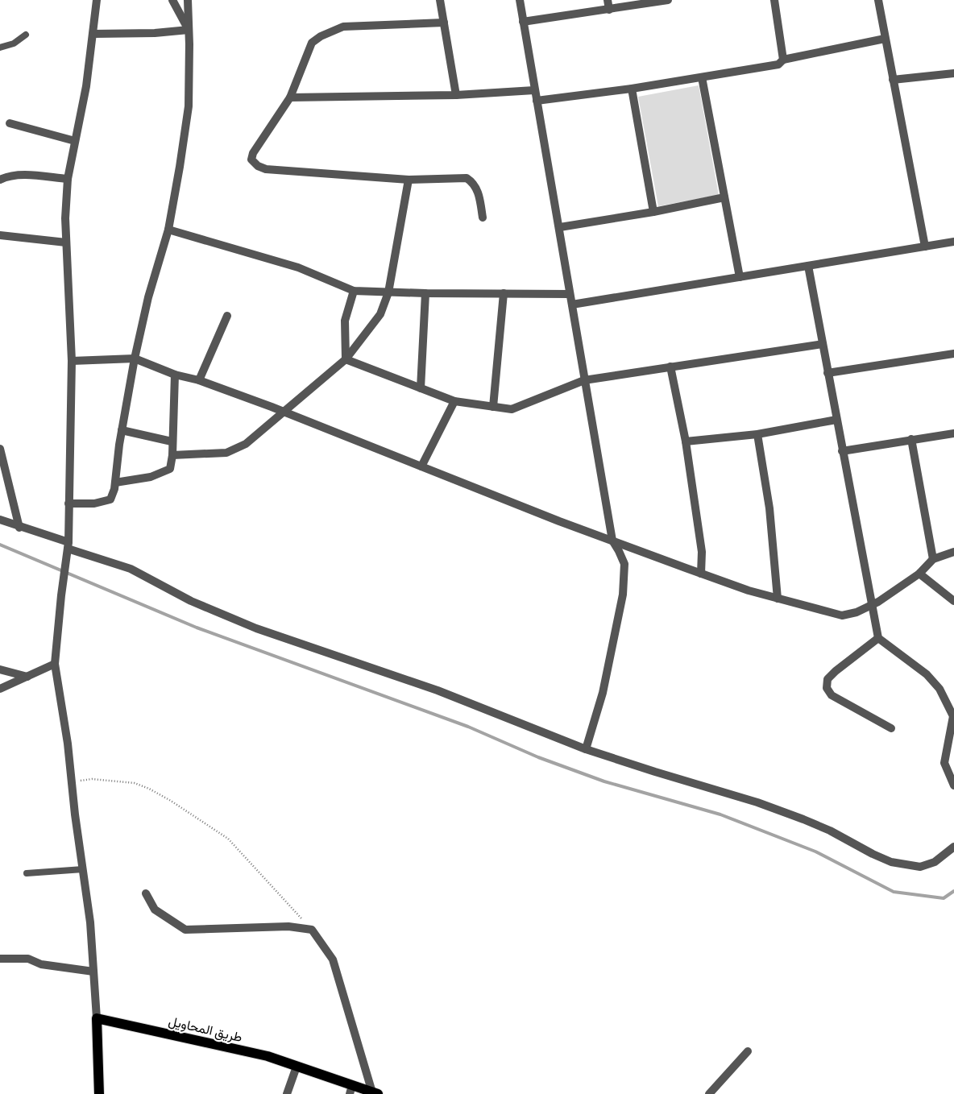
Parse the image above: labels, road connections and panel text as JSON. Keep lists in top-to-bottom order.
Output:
{
  "streets": {
    "main road": ["طريق المحاويل"]
  }
}
